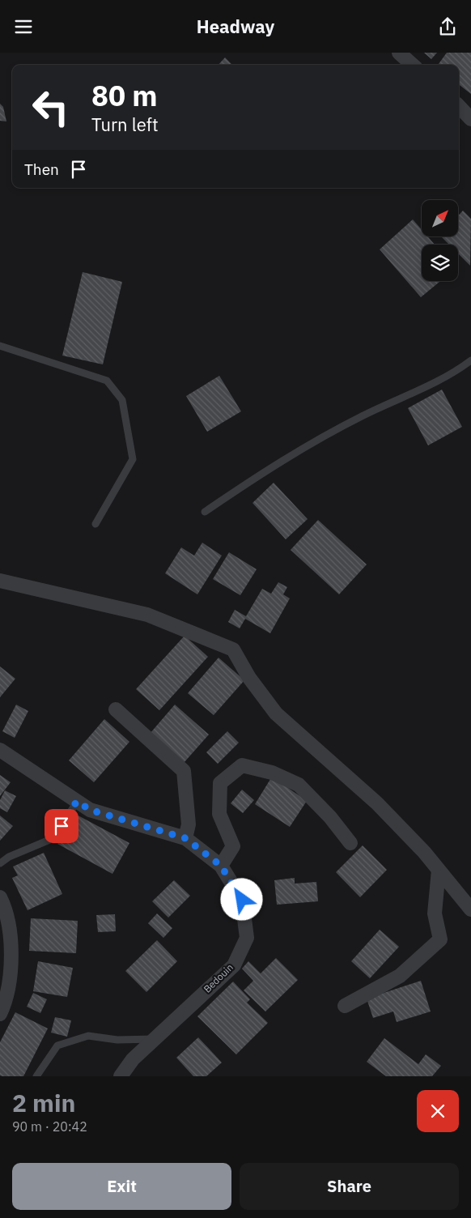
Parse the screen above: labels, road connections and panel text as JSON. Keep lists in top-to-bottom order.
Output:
{
  "streets": {
    "street": ["Bedouin"]
  },
  "north": "top right",
  "page": {
    "header": "Headway",
    "turn": ["80 m", "Turn left"],
    "then": "Then",
    "heading": ["2 min", "90 m · 20:42"],
    "buttons": ["Exit", "Share"]
  }
}
